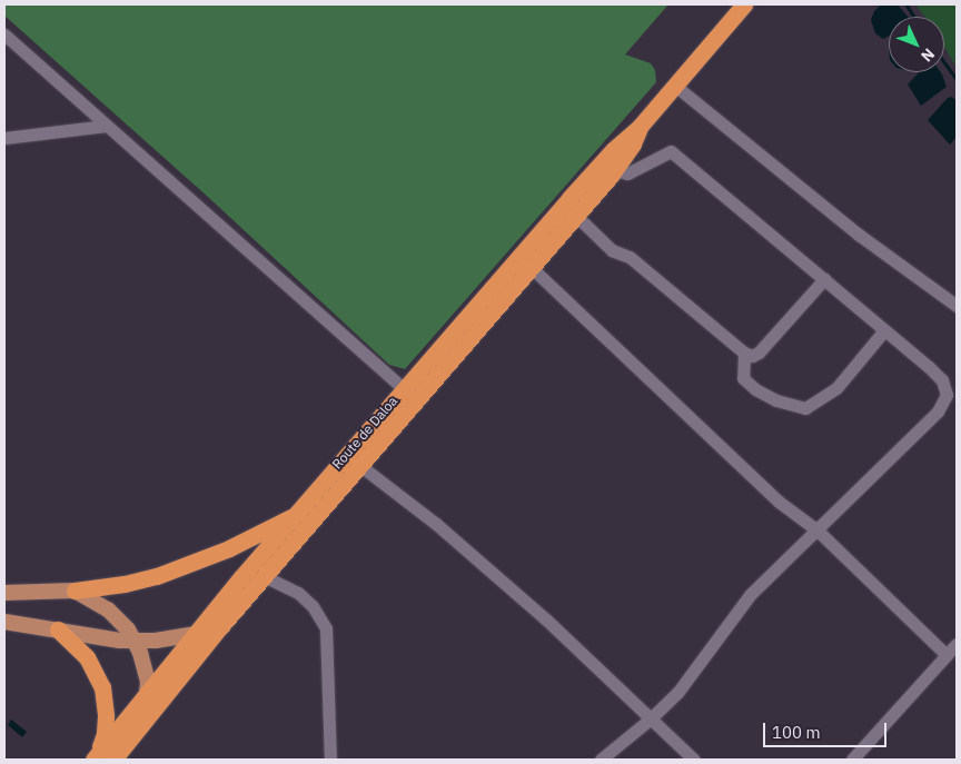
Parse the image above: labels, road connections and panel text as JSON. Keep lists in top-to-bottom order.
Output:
{
  "streets": {
    "highway": ["Route de Daloa"]
  },
  "scale_bar": "100 m",
  "north": "bottom right"
}
